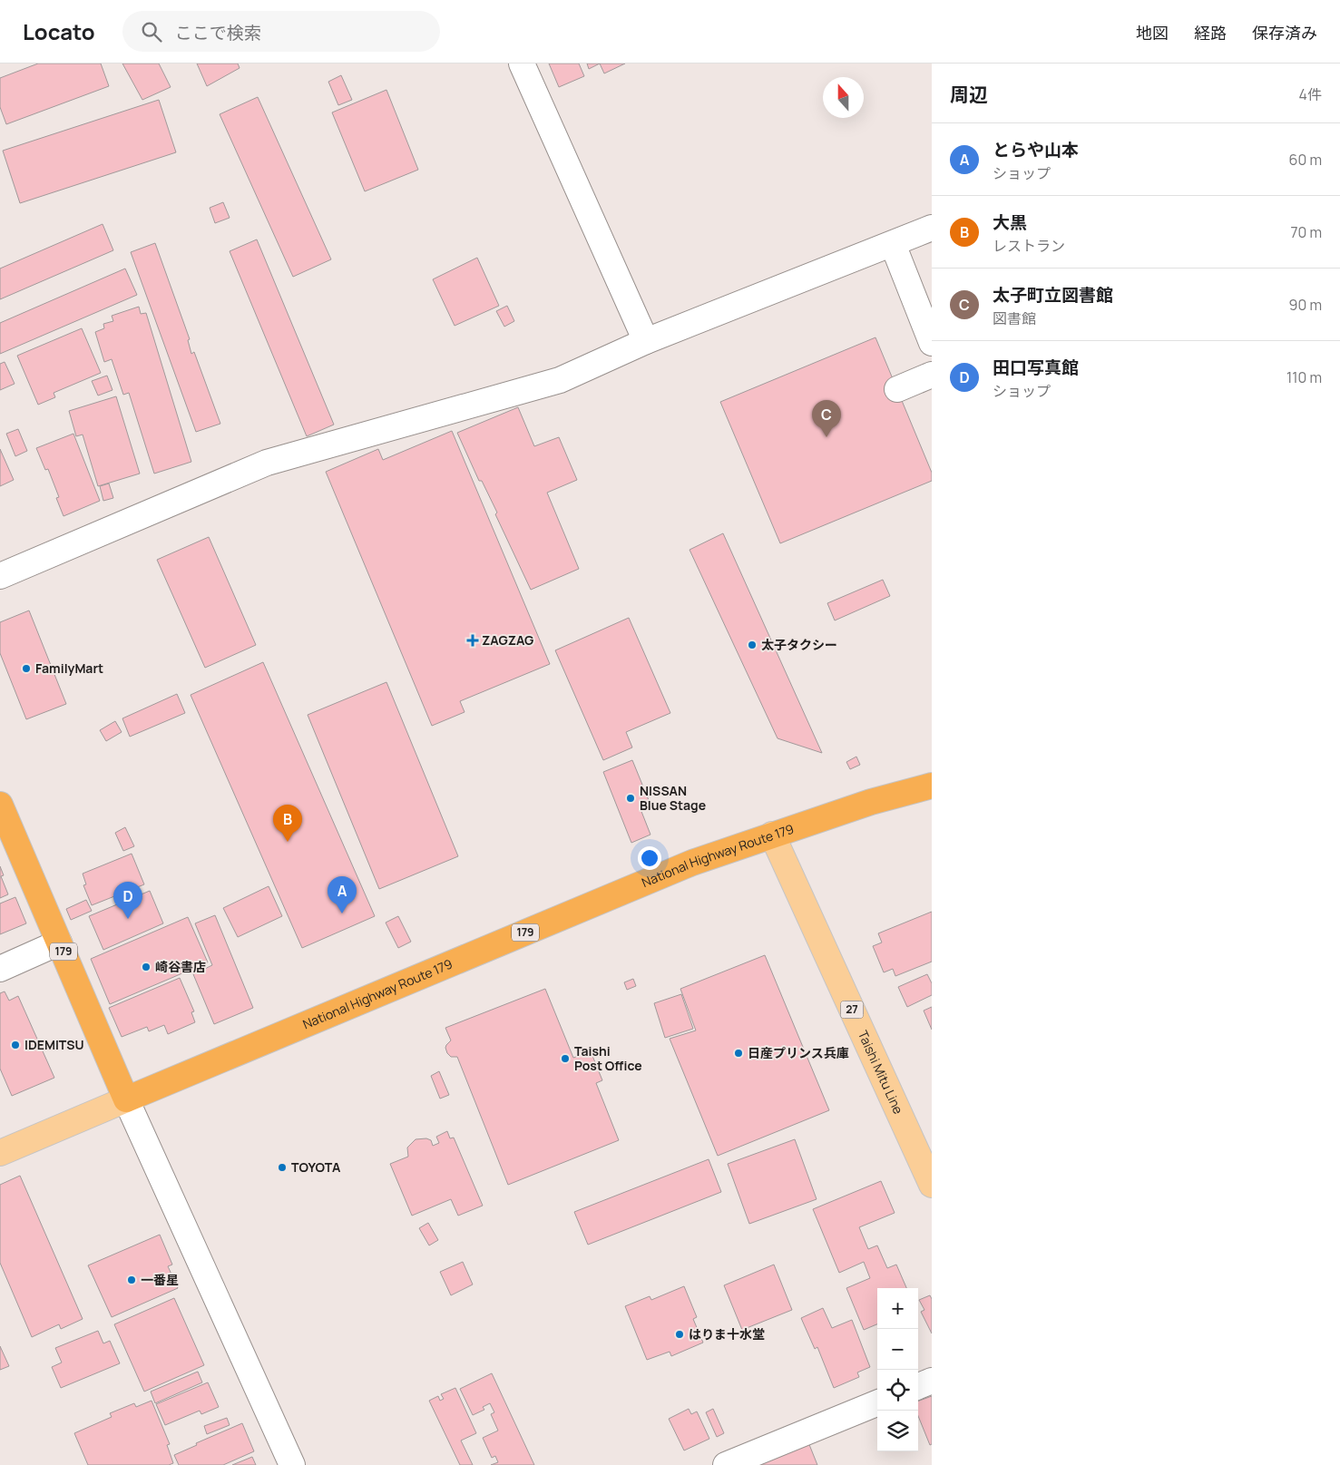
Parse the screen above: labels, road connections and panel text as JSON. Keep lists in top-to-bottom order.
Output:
{
  "streets": {
    "highway": ["National Highway Route 179", "179"],
    "main road": ["27", "Taishi Mitu Line"]
  },
  "crossings": [
    ["National Highway Route 179", "179"],
    ["National Highway Route 179", "Taishi Mitu Line"]
  ],
  "places": {
    "health": ["ZAGZAG"],
    "other": [
      "太子タクシー",
      "FamilyMart",
      "NISSAN Blue Stage",
      "崎谷書店",
      "IDEMITSU",
      "日産プリンス兵庫",
      "Taishi Post Office",
      "TOYOTA",
      "一番星",
      "はりま十水堂"
    ]
  },
  "north": "top",
  "page": {
    "header": "Locato",
    "search": "ここで検索",
    "nav": ["地図", "経路", "保存済み"],
    "heading": ["周辺", "4件"],
    "list": [
      {
        "mark": "A",
        "name": "とらや山本",
        "note": "ショップ",
        "value": "60 m"
      },
      {
        "mark": "B",
        "name": "大黒",
        "note": "レストラン",
        "value": "70 m"
      },
      {
        "mark": "C",
        "name": "太子町立図書館",
        "note": "図書館",
        "value": "90 m"
      },
      {
        "mark": "D",
        "name": "田口写真館",
        "note": "ショップ",
        "value": "110 m"
      }
    ],
    "pins": [
      "C",
      "B",
      "A",
      "D"
    ],
    "map_buttons": ["+", "−"]
  }
}
